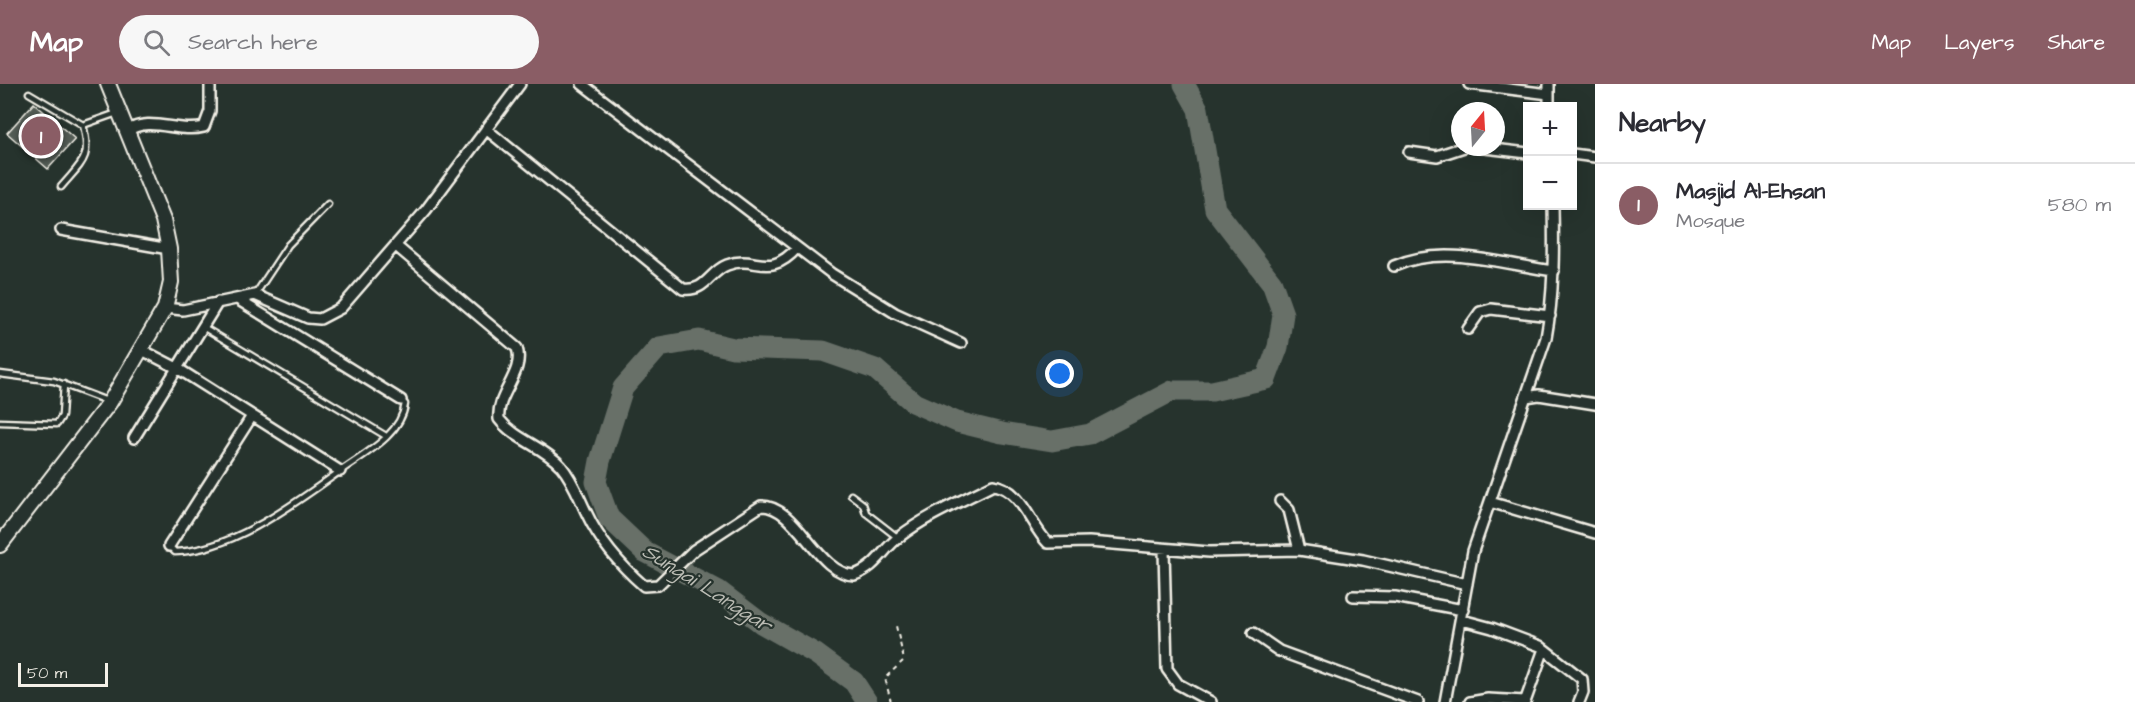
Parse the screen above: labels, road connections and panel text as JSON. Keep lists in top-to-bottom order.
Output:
{
  "water": ["Sungai Langgar"],
  "scale_bar": "50 m",
  "north": "top",
  "page": {
    "header": "Map",
    "search": "Search here",
    "nav": ["Map", "Layers", "Share"],
    "heading": "Nearby",
    "map_buttons": ["+", "−"],
    "pins": "1",
    "list": [
      {
        "mark": "1",
        "name": "Masjid Al-Ehsan",
        "note": "Mosque",
        "value": "580 m"
      }
    ],
    "scale": "50 m"
  }
}
